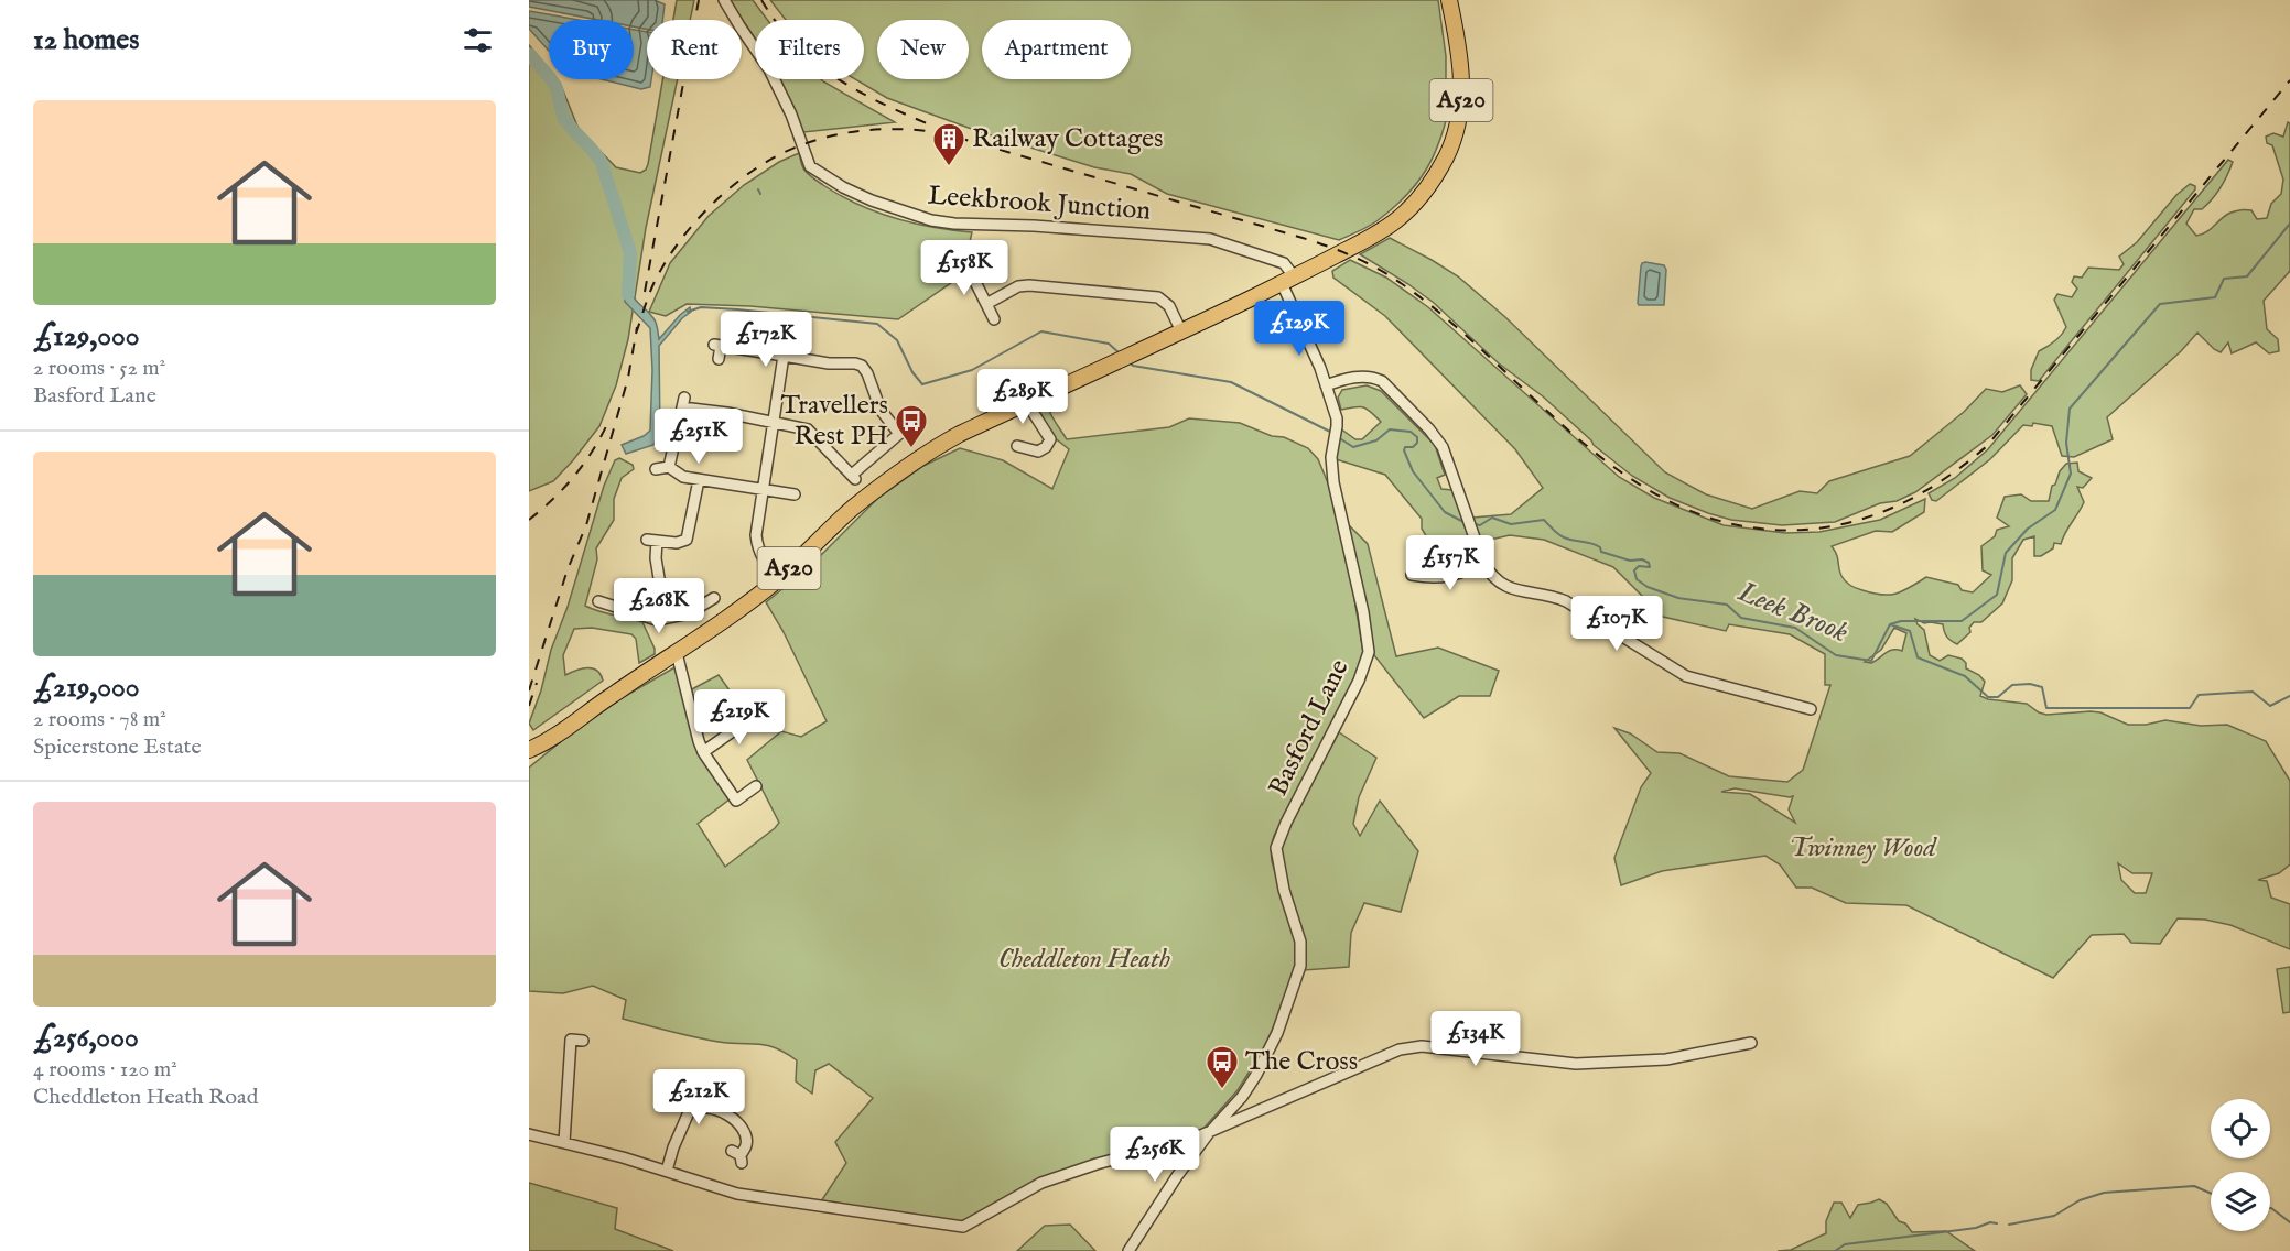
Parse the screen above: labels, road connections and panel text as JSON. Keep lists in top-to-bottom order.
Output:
{
  "streets": {
    "highway": ["A520"],
    "street": ["Leekbrook Junction", "Basford Lane"]
  },
  "crossings": [
    ["A520", "Leekbrook Junction"],
    ["A520", "Basford Lane"],
    ["Leekbrook Junction", "Basford Lane"]
  ],
  "water": ["Leek Brook"],
  "parks": ["Twinney Wood", "Cheddleton Heath"],
  "places": {
    "building": ["Railway Cottages"],
    "bus stop": ["Travellers Rest PH", "The Cross"]
  },
  "page": {
    "heading": "12 homes",
    "chip": [
      "Buy",
      "Rent",
      "Filters",
      "New",
      "Apartment"
    ],
    "list": [
      {
        "name": "£129,000",
        "note": "2 rooms · 52 m² · Basford Lane"
      },
      {
        "name": "£219,000",
        "note": "2 rooms · 78 m² · Spicerstone Estate"
      },
      {
        "name": "£256,000",
        "note": "4 rooms · 120 m² · Cheddleton Heath Road"
      }
    ],
    "price": [
      "£158K",
      "£129K",
      "£172K",
      "£289K",
      "£251K",
      "£157K",
      "£268K",
      "£107K",
      "£219K",
      "£134K",
      "£212K",
      "£256K"
    ]
  }
}
